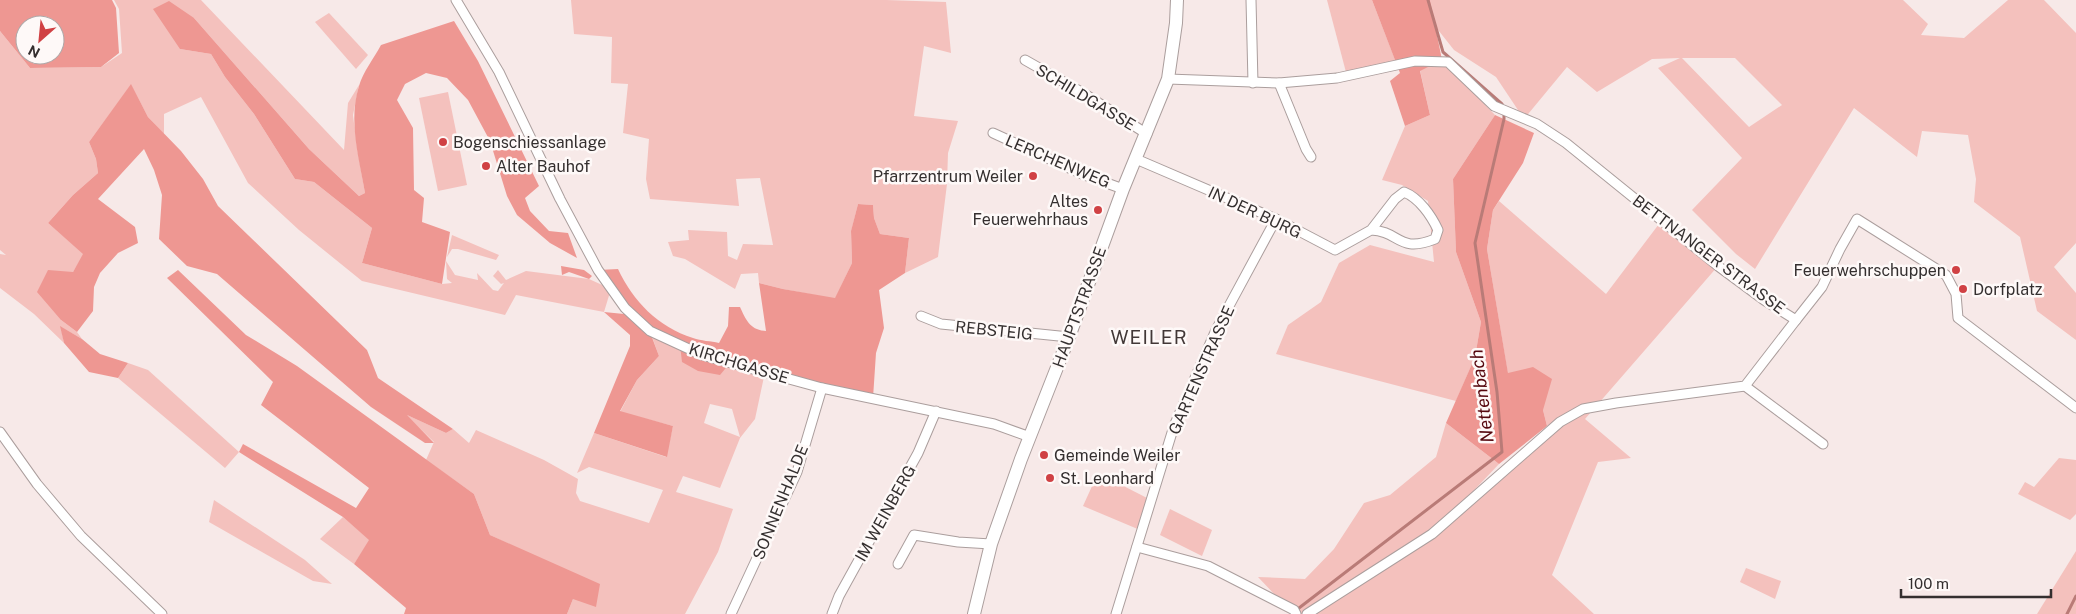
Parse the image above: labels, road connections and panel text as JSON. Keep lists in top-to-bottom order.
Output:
{
  "streets": {
    "street": [
      "SCHILDGASSE",
      "LERCHENWEG",
      "IN DER BURG",
      "BETTNANGER STRASSE",
      "HAUPTSTRASSE",
      "REBSTEIG",
      "KIRCHGASSE",
      "GARTENSTRASSE",
      "SONNENHALDE",
      "IM WEINBERG"
    ]
  },
  "crossings": [
    ["SCHILDGASSE", "HAUPTSTRASSE"],
    ["LERCHENWEG", "HAUPTSTRASSE"],
    ["IN DER BURG", "HAUPTSTRASSE"],
    ["IN DER BURG", "GARTENSTRASSE"],
    ["BETTNANGER STRASSE", "HAUPTSTRASSE"],
    ["HAUPTSTRASSE", "REBSTEIG"],
    ["HAUPTSTRASSE", "KIRCHGASSE"],
    ["KIRCHGASSE", "SONNENHALDE"],
    ["KIRCHGASSE", "IM WEINBERG"]
  ],
  "districts": ["WEILER"],
  "water": ["Nettenbach"],
  "places": [
    "Bogenschiessanlage",
    "Alter Bauhof",
    "Pfarrzentrum Weiler",
    "Altes Feuerwehrhaus",
    "Feuerwehrschuppen",
    "Dorfplatz",
    "Gemeinde Weiler",
    "St. Leonhard"
  ],
  "scale_bar": "100 m",
  "north": "bottom left"
}
